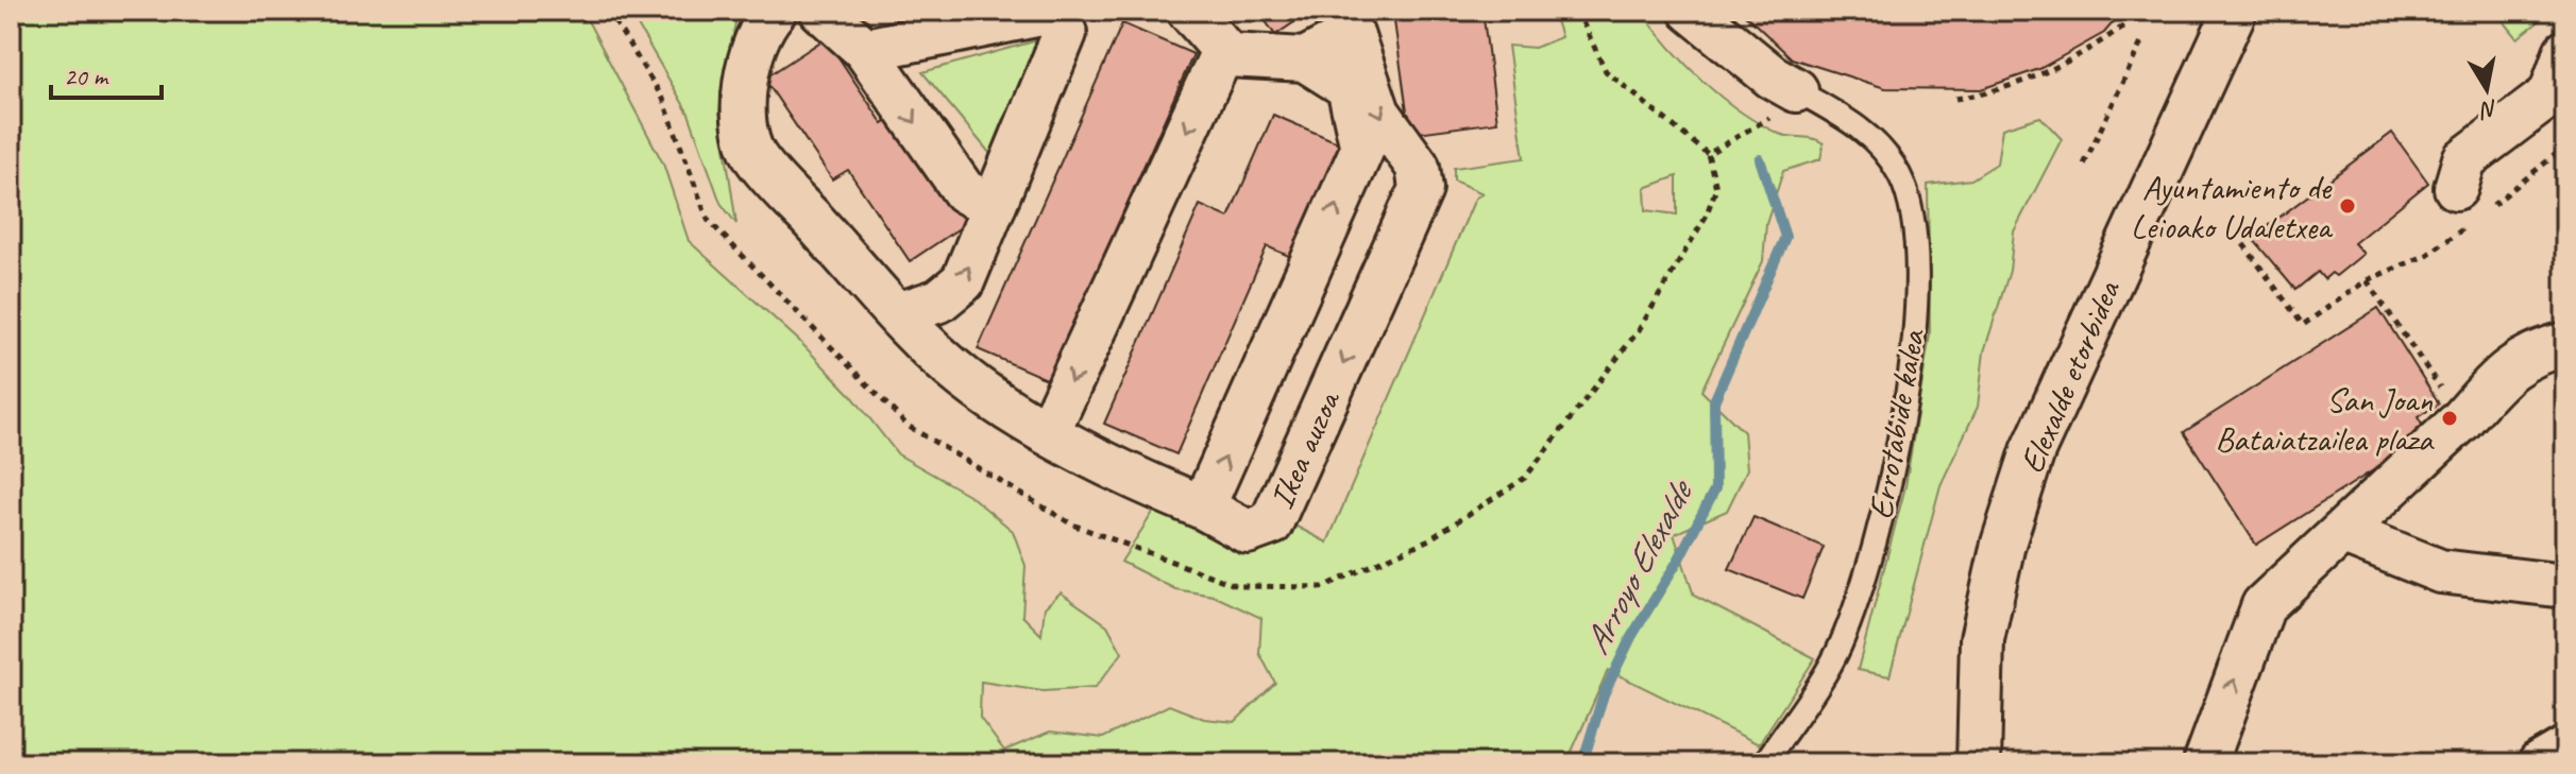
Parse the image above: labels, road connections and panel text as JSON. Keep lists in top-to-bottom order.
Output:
{
  "streets": {
    "street": ["Elexalde etorbidea", "Errotabide kalea", "Ikea auzoa"]
  },
  "water": ["Arroyo Elexalde"],
  "places": ["Ayuntamiento de Leioako Udaletxea", "San Joan Bataiatzailea plaza"],
  "scale_bar": "20 m",
  "north": "bottom"
}
